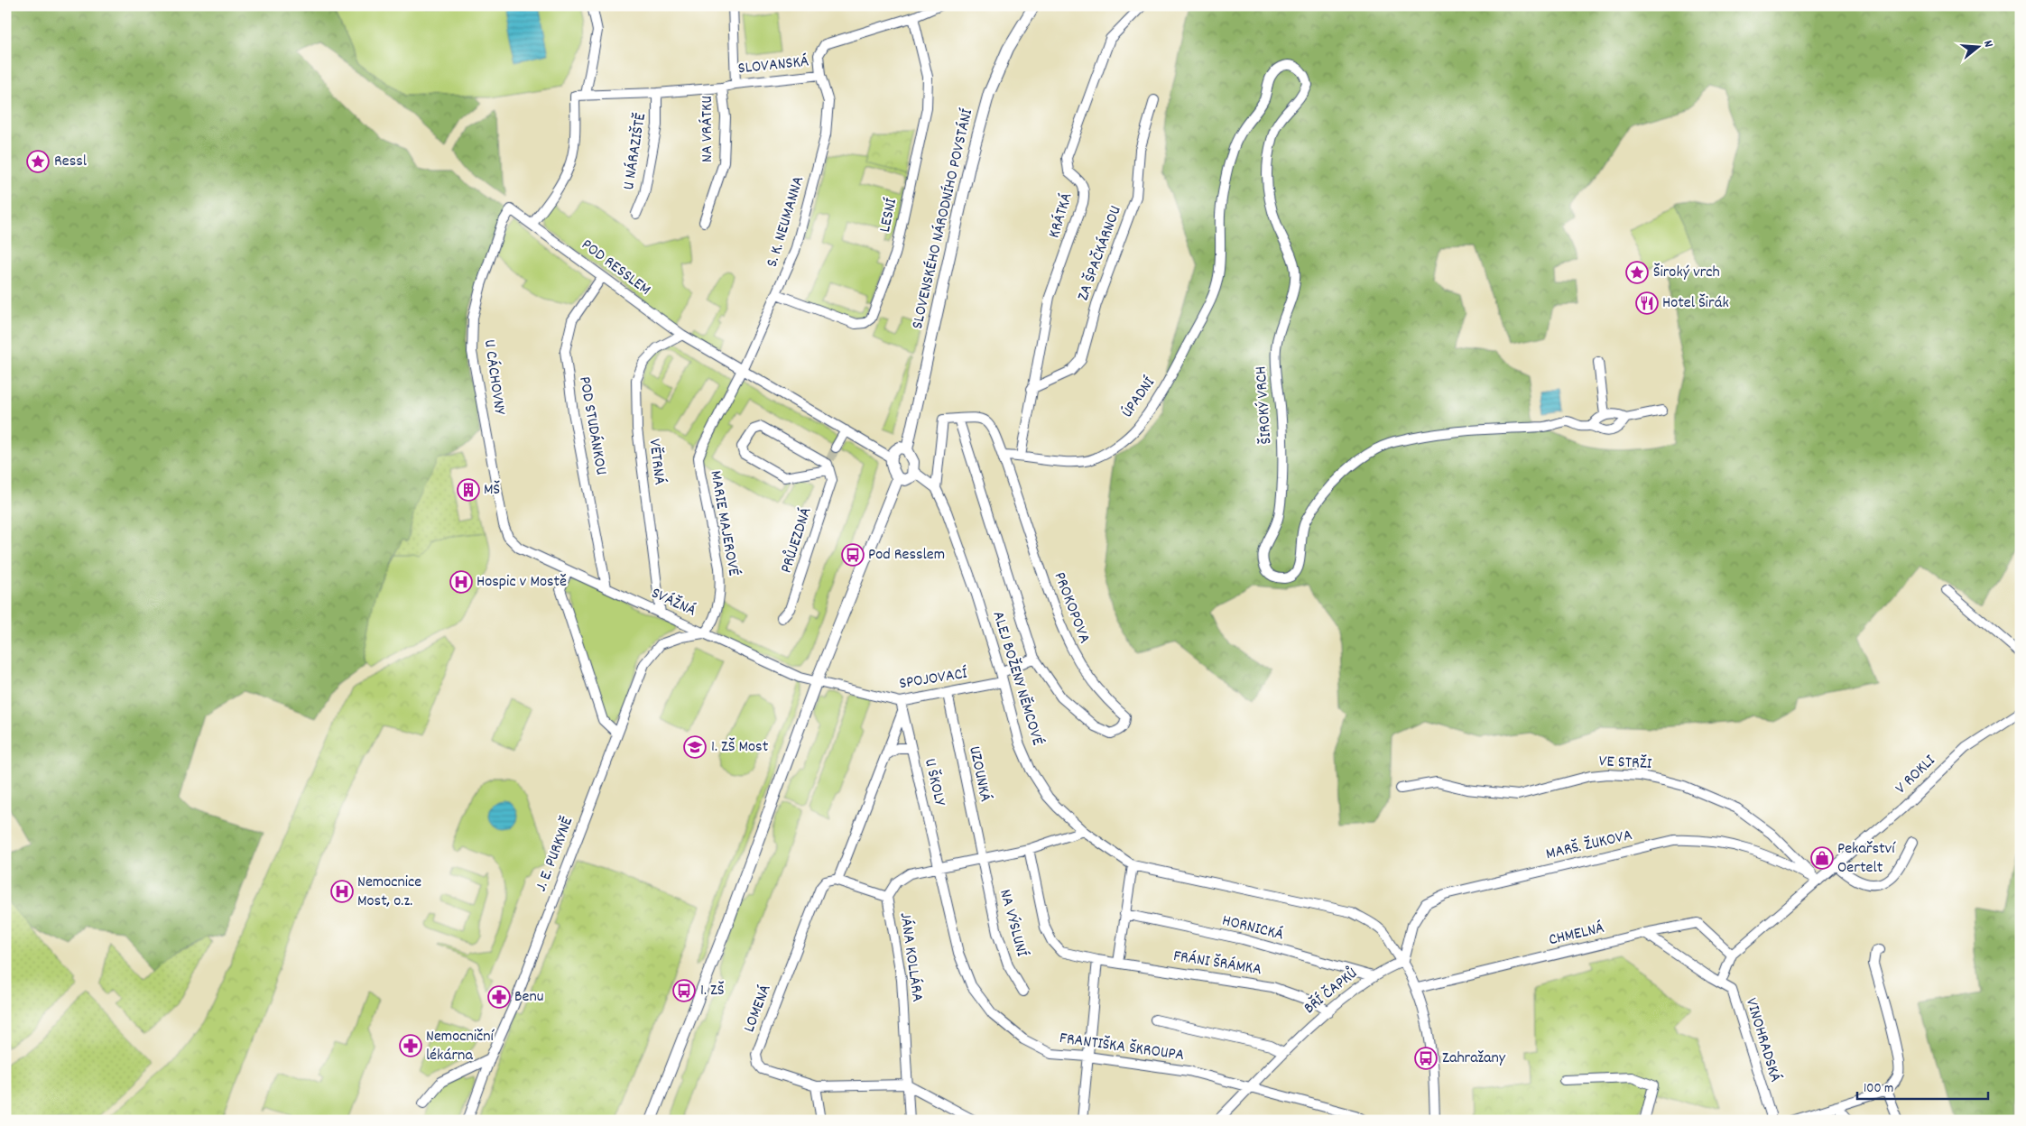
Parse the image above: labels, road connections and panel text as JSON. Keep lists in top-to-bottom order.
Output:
{
  "streets": {
    "street": [
      "SLOVANSKÁ",
      "NA VRÁTKU",
      "U NÁRAZIŠTĚ",
      "LESNÍ",
      "KRÁTKÁ",
      "SLOVENSKÉHO NÁRODNÍHO POVSTÁNÍ",
      "S. K. NEUMANNA",
      "ZA ŠPAČKÁRNOU",
      "POD RESSLEM",
      "U CÁCHOVNY",
      "ÚPADNÍ",
      "ŠIROKÝ VRCH",
      "POD STUDÁNKOU",
      "VĚTRNÁ",
      "MARIE MAJEROVÉ",
      "PRŮJEZDNÁ",
      "SVÁŽNÁ",
      "PROKOPOVA",
      "ALEJ BOŽENY NĚMCOVÉ",
      "SPOJOVACÍ",
      "VE STRŽI",
      "UZOUNKÁ",
      "V ROKLI",
      "U ŠKOLY",
      "MARŠ. ŽUKOVA",
      "J. E. PURKYNĚ",
      "NA VÝSLUNÍ",
      "HORNICKÁ",
      "CHMELNÁ",
      "JÁNA KOLLÁRA",
      "FRÁNI ŠRÁMKA",
      "BŘÍ ČAPKŮ",
      "LOMENÁ",
      "VINOHRADSKÁ",
      "FRANTIŠKA ŠKROUPA"
    ]
  },
  "crossings": [
    ["SLOVANSKÁ", "NA VRÁTKU"],
    ["SLOVANSKÁ", "U NÁRAZIŠTĚ"],
    ["SLOVANSKÁ", "LESNÍ"],
    ["SLOVANSKÁ", "S. K. NEUMANNA"],
    ["SLOVANSKÁ", "POD RESSLEM"],
    ["LESNÍ", "S. K. NEUMANNA"],
    ["KRÁTKÁ", "ZA ŠPAČKÁRNOU"],
    ["KRÁTKÁ", "ÚPADNÍ"],
    ["SLOVENSKÉHO NÁRODNÍHO POVSTÁNÍ", "POD RESSLEM"],
    ["SLOVENSKÉHO NÁRODNÍHO POVSTÁNÍ", "ALEJ BOŽENY NĚMCOVÉ"],
    ["S. K. NEUMANNA", "POD RESSLEM"],
    ["S. K. NEUMANNA", "MARIE MAJEROVÉ"],
    ["POD RESSLEM", "U CÁCHOVNY"],
    ["POD RESSLEM", "POD STUDÁNKOU"],
    ["POD RESSLEM", "VĚTRNÁ"],
    ["POD RESSLEM", "MARIE MAJEROVÉ"],
    ["POD RESSLEM", "ALEJ BOŽENY NĚMCOVÉ"],
    ["U CÁCHOVNY", "SVÁŽNÁ"],
    ["ÚPADNÍ", "ŠIROKÝ VRCH"],
    ["ÚPADNÍ", "PROKOPOVA"],
    ["POD STUDÁNKOU", "SVÁŽNÁ"],
    ["VĚTRNÁ", "SVÁŽNÁ"],
    ["MARIE MAJEROVÉ", "SVÁŽNÁ"],
    ["MARIE MAJEROVÉ", "J. E. PURKYNĚ"],
    ["SVÁŽNÁ", "SPOJOVACÍ"],
    ["SVÁŽNÁ", "J. E. PURKYNĚ"],
    ["PROKOPOVA", "ALEJ BOŽENY NĚMCOVÉ"],
    ["ALEJ BOŽENY NĚMCOVÉ", "SPOJOVACÍ"],
    ["ALEJ BOŽENY NĚMCOVÉ", "MARŠ. ŽUKOVA"],
    ["ALEJ BOŽENY NĚMCOVÉ", "CHMELNÁ"],
    ["ALEJ BOŽENY NĚMCOVÉ", "JÁNA KOLLÁRA"],
    ["ALEJ BOŽENY NĚMCOVÉ", "BŘÍ ČAPKŮ"],
    ["SPOJOVACÍ", "UZOUNKÁ"],
    ["SPOJOVACÍ", "U ŠKOLY"],
    ["VE STRŽI", "V ROKLI"],
    ["VE STRŽI", "MARŠ. ŽUKOVA"],
    ["UZOUNKÁ", "NA VÝSLUNÍ"],
    ["UZOUNKÁ", "JÁNA KOLLÁRA"],
    ["V ROKLI", "MARŠ. ŽUKOVA"],
    ["V ROKLI", "CHMELNÁ"],
    ["V ROKLI", "VINOHRADSKÁ"],
    ["U ŠKOLY", "JÁNA KOLLÁRA"],
    ["U ŠKOLY", "FRANTIŠKA ŠKROUPA"],
    ["MARŠ. ŽUKOVA", "BŘÍ ČAPKŮ"],
    ["NA VÝSLUNÍ", "JÁNA KOLLÁRA"],
    ["HORNICKÁ", "BŘÍ ČAPKŮ"],
    ["CHMELNÁ", "VINOHRADSKÁ"],
    ["JÁNA KOLLÁRA", "FRÁNI ŠRÁMKA"],
    ["JÁNA KOLLÁRA", "LOMENÁ"],
    ["JÁNA KOLLÁRA", "FRANTIŠKA ŠKROUPA"],
    ["FRÁNI ŠRÁMKA", "BŘÍ ČAPKŮ"],
    ["BŘÍ ČAPKŮ", "FRANTIŠKA ŠKROUPA"]
  ],
  "places": {
    "place": ["Ressl", "Široký vrch"],
    "restaurant": ["Hotel Širák"],
    "building": ["MŠ"],
    "bus stop": ["Pod Resslem", "1. ZŠ", "Zahražany"],
    "hospital": ["Hospic v Mostě", "Nemocnice Most, o.z."],
    "school or university": ["1. ZŠ Most"],
    "shop": ["Pekařství Oertelt"],
    "pharmacy": ["Benu", "Nemocniční lékárna"]
  },
  "scale_bar": "100 m",
  "north": "right"
}
